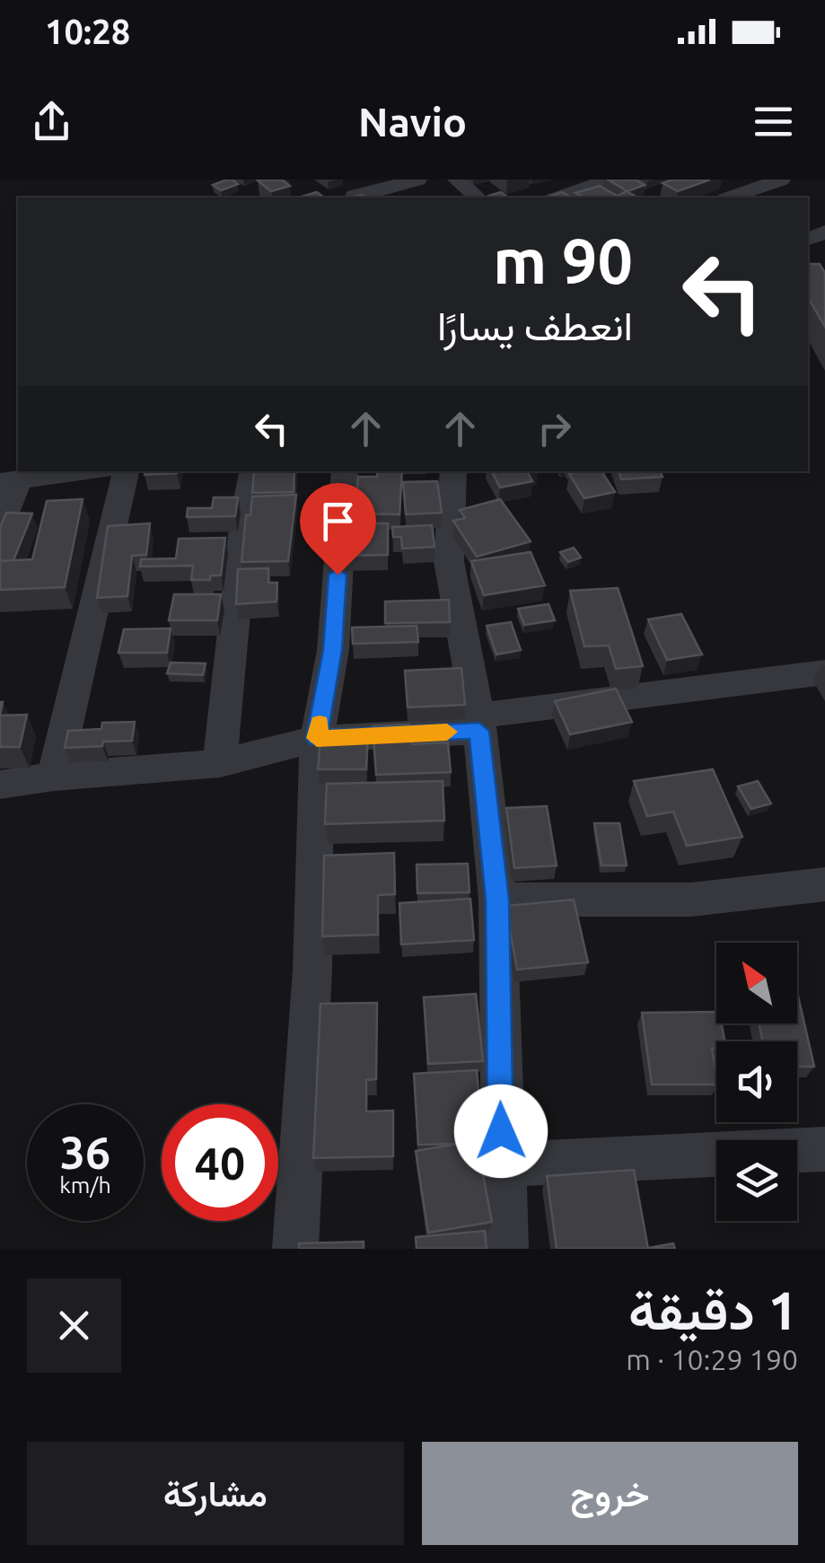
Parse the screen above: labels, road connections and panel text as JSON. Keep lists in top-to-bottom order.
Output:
{
  "north": "top left",
  "page": {
    "status": "10:28",
    "header": "Navio",
    "turn": ["90 m", "انعطف يسارًا"],
    "speed": "36 km/h",
    "limit": "40",
    "heading": ["1 دقيقة", "190 m · 10:29"],
    "buttons": ["خروج", "مشاركة"]
  }
}
